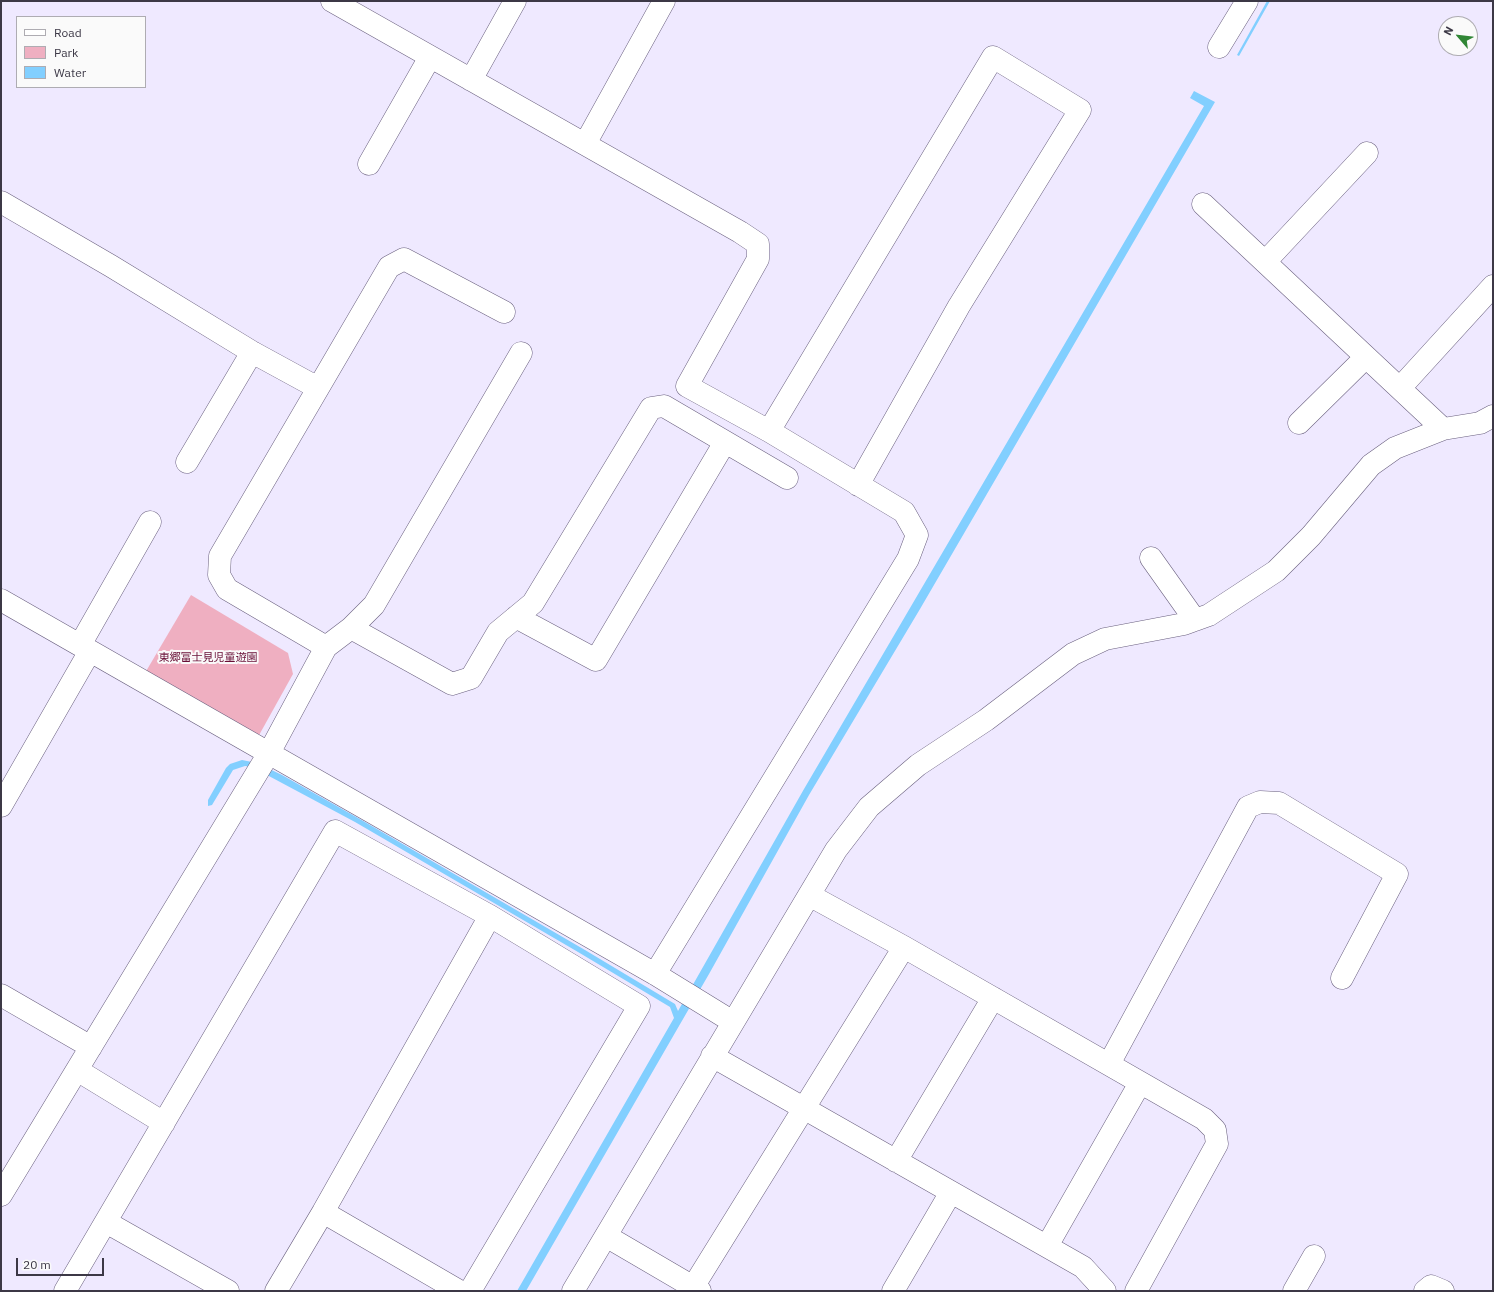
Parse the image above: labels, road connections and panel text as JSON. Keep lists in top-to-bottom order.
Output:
{
  "parks": ["東郷富士見児童遊園"],
  "legend": ["Road", "Park", "Water"],
  "scale_bar": "20 m",
  "north": "top left"
}
